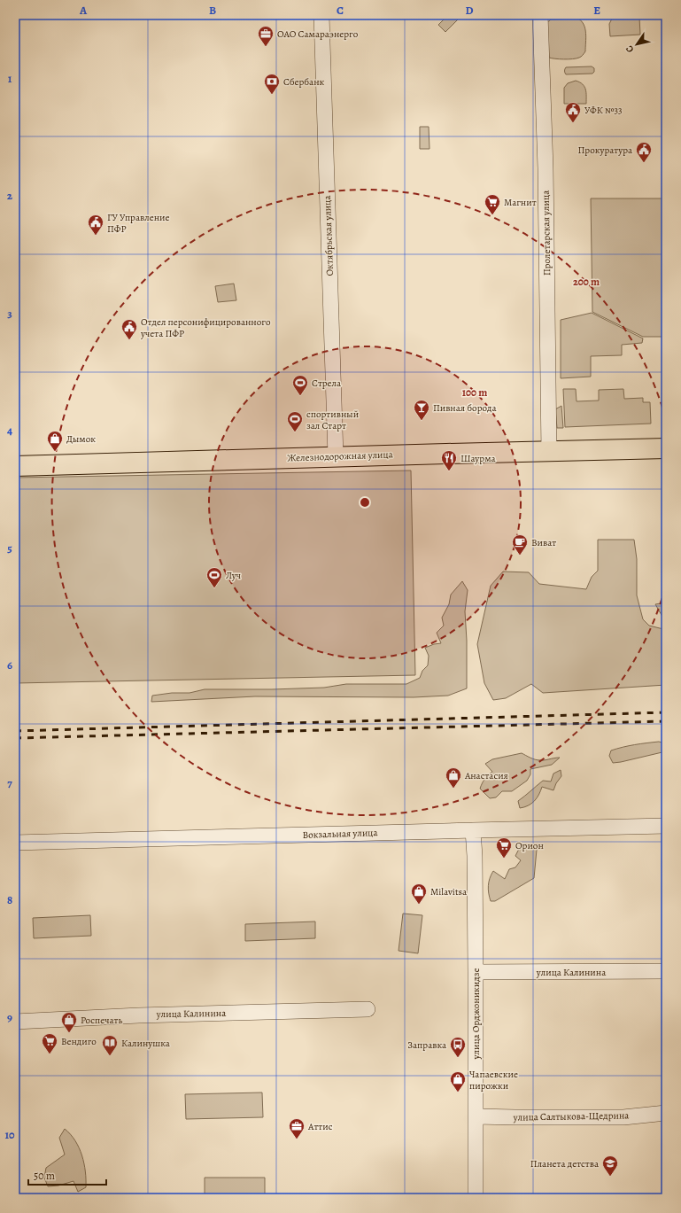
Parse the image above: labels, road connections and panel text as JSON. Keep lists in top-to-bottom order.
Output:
{
  "streets": {
    "main road": ["Железнодорожная улица"],
    "street": [
      "Пролетарская улица",
      "Октябрьская улица",
      "Вокзальная улица",
      "улица Калинина",
      "улица Орджоникидзе",
      "улица Салтыкова-Щедрина"
    ]
  },
  "crossings": [
    ["Пролетарская улица", "Железнодорожная улица"],
    ["Октябрьская улица", "Железнодорожная улица"],
    ["Вокзальная улица", "улица Орджоникидзе"],
    ["улица Калинина", "улица Орджоникидзе"],
    ["улица Орджоникидзе", "улица Салтыкова-Щедрина"]
  ],
  "places": {
    "office": ["ОАО Самараэнерго", "Аттис"],
    "bank": ["Сбербанк"],
    "public building": [
      "УФК №33",
      "Прокуратура",
      "ГУ Управление ПФР",
      "Отдел персонифицированного учета ПФР"
    ],
    "supermarket": ["Магнит", "Орион", "Вендиго"],
    "sports": ["Стрела", "спортивный зал Старт", "Луч"],
    "bar": ["Пивная борода"],
    "shop": [
      "Дымок",
      "Анастасия",
      "Milavitsa",
      "Роспечать",
      "Чапаевские пирожки"
    ],
    "restaurant": ["Шаурма"],
    "cafe": ["Виват"],
    "library": ["Калинушка"],
    "bus stop": ["Заправка"],
    "school or university": ["Планета детства"]
  },
  "scale_bar": "50 m",
  "north": "bottom left",
  "grid": {
    "columns": [
      "A",
      "B",
      "C",
      "D",
      "E"
    ],
    "rows": [
      "1",
      "2",
      "3",
      "4",
      "5",
      "6",
      "7",
      "8",
      "9",
      "10"
    ]
  },
  "rings": ["200 m", "100 m"]
}
